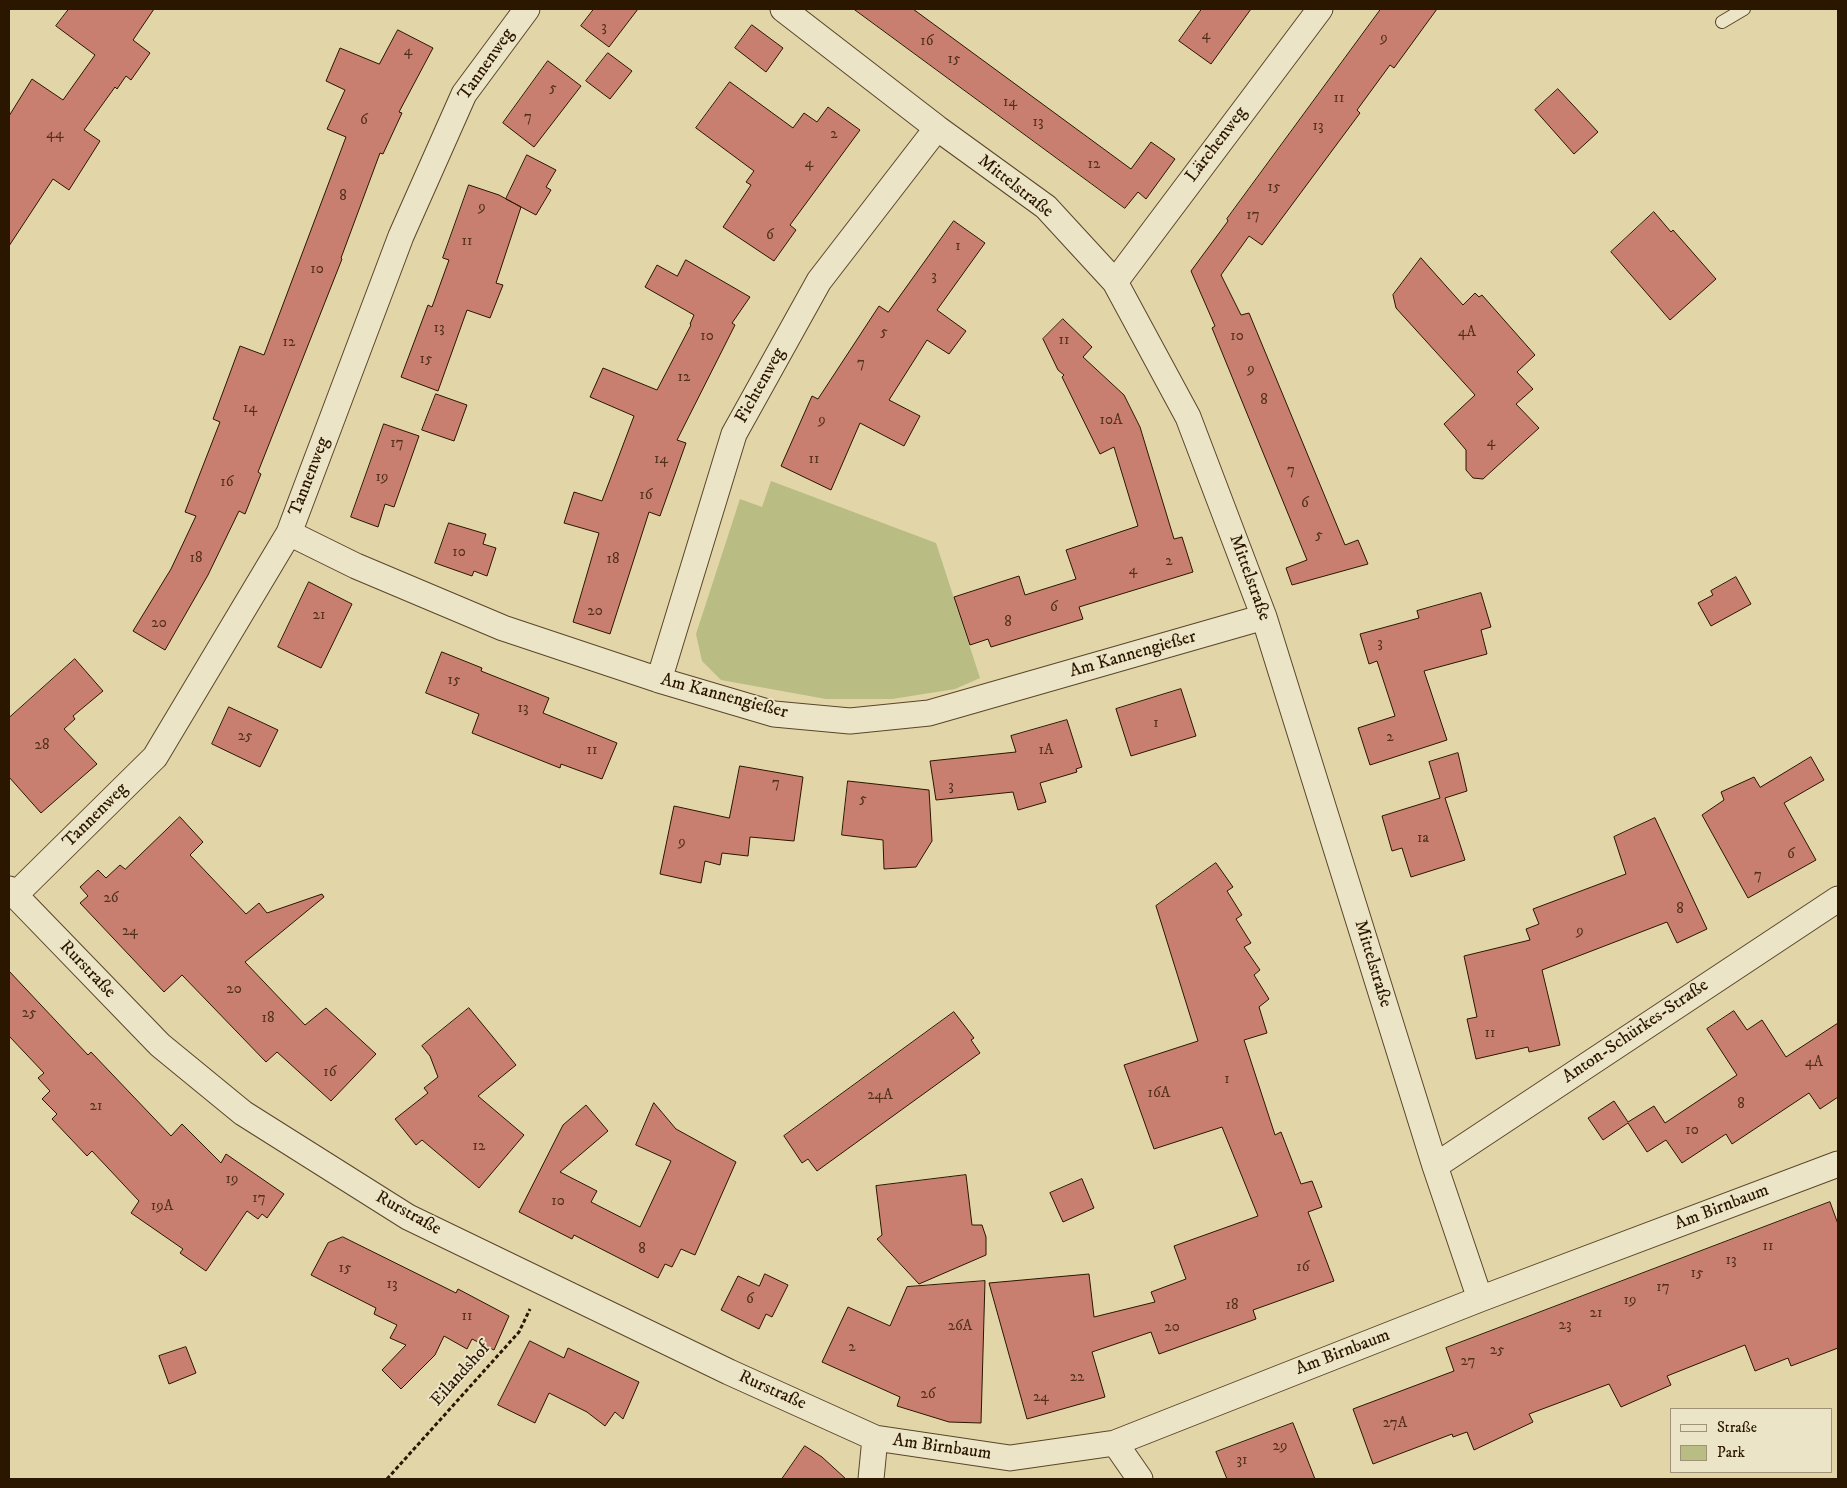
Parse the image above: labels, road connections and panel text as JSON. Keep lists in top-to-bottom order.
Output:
{
  "streets": {
    "street": [
      "Tannenweg",
      "Lärchenweg",
      "Mittelstraße",
      "Fichtenweg",
      "Am Kannengießer",
      "Rurstraße",
      "Anton-Schürkes-Straße",
      "Am Birnbaum"
    ],
    "path": ["Eilandshof"]
  },
  "crossings": [
    ["Tannenweg", "Am Kannengießer"],
    ["Tannenweg", "Rurstraße"],
    ["Lärchenweg", "Mittelstraße"],
    ["Mittelstraße", "Fichtenweg"],
    ["Mittelstraße", "Am Kannengießer"],
    ["Mittelstraße", "Anton-Schürkes-Straße"],
    ["Mittelstraße", "Am Birnbaum"],
    ["Fichtenweg", "Am Kannengießer"],
    ["Rurstraße", "Am Birnbaum"],
    ["Rurstraße", "Eilandshof"]
  ],
  "house_numbers": [
    "3",
    "4",
    "9",
    "16",
    "4",
    "15",
    "5",
    "11",
    "14",
    "7",
    "6",
    "13",
    "13",
    "44",
    "2",
    "4",
    "12",
    "15",
    "8",
    "9",
    "17",
    "6",
    "11",
    "1",
    "10",
    "3",
    "13",
    "5",
    "4A",
    "10",
    "10",
    "11",
    "12",
    "15",
    "7",
    "9",
    "12",
    "8",
    "14",
    "9",
    "10A",
    "4",
    "17",
    "14",
    "11",
    "7",
    "19",
    "16",
    "16",
    "6",
    "5",
    "10",
    "18",
    "18",
    "2",
    "4",
    "6",
    "20",
    "21",
    "8",
    "20",
    "3",
    "15",
    "13",
    "1",
    "25",
    "2",
    "28",
    "11",
    "1A",
    "7",
    "3",
    "5",
    "1a",
    "9",
    "6",
    "7",
    "26",
    "8",
    "24",
    "9",
    "20",
    "25",
    "18",
    "11",
    "4A",
    "16",
    "1",
    "16A",
    "24A",
    "8",
    "21",
    "10",
    "12",
    "19",
    "17",
    "10",
    "19A",
    "11",
    "8",
    "13",
    "16",
    "15",
    "15",
    "13",
    "17",
    "6",
    "19",
    "18",
    "21",
    "11",
    "23",
    "26A",
    "20",
    "2",
    "25",
    "27",
    "22",
    "26",
    "24",
    "27A",
    "29",
    "31"
  ],
  "legend": ["Straße", "Park"]
}
